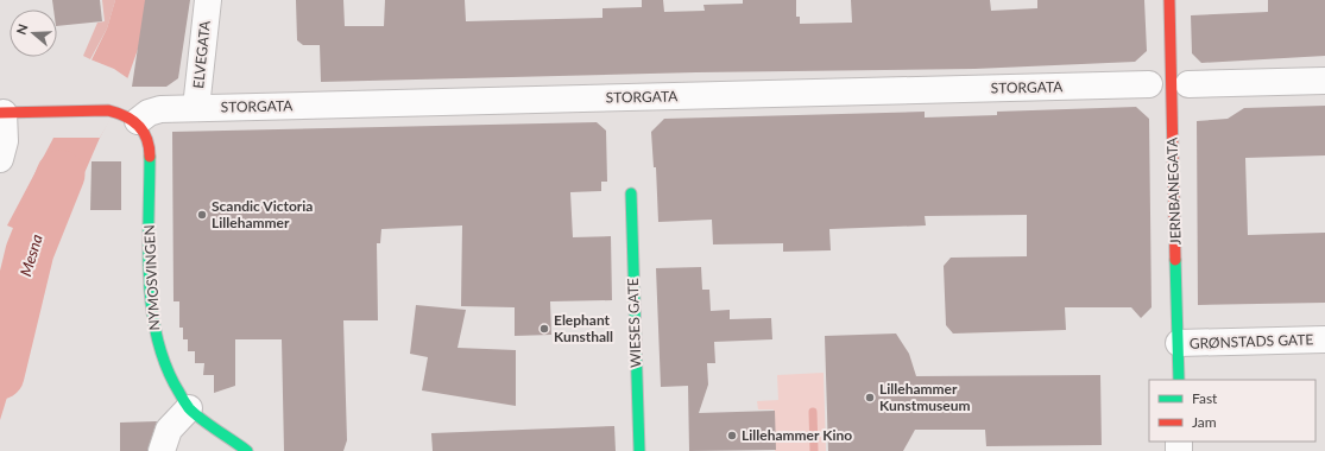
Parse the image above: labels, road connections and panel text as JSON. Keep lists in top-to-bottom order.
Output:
{
  "streets": {
    "street": [
      "ELVEGATA",
      "STORGATA",
      "JERNBANEGATA",
      "NYMOSVINGEN",
      "WIESES GATE",
      "GRØNSTADS GATE"
    ]
  },
  "crossings": [
    ["ELVEGATA", "STORGATA"],
    ["STORGATA", "JERNBANEGATA"],
    ["STORGATA", "NYMOSVINGEN"],
    ["JERNBANEGATA", "GRØNSTADS GATE"]
  ],
  "water": ["Mesna"],
  "places": [
    "Scandic Victoria Lillehammer",
    "Elephant Kunsthall",
    "Lillehammer Kunstmuseum",
    "Lillehammer Kino"
  ],
  "legend": ["Fast", "Jam"],
  "north": "left"
}
